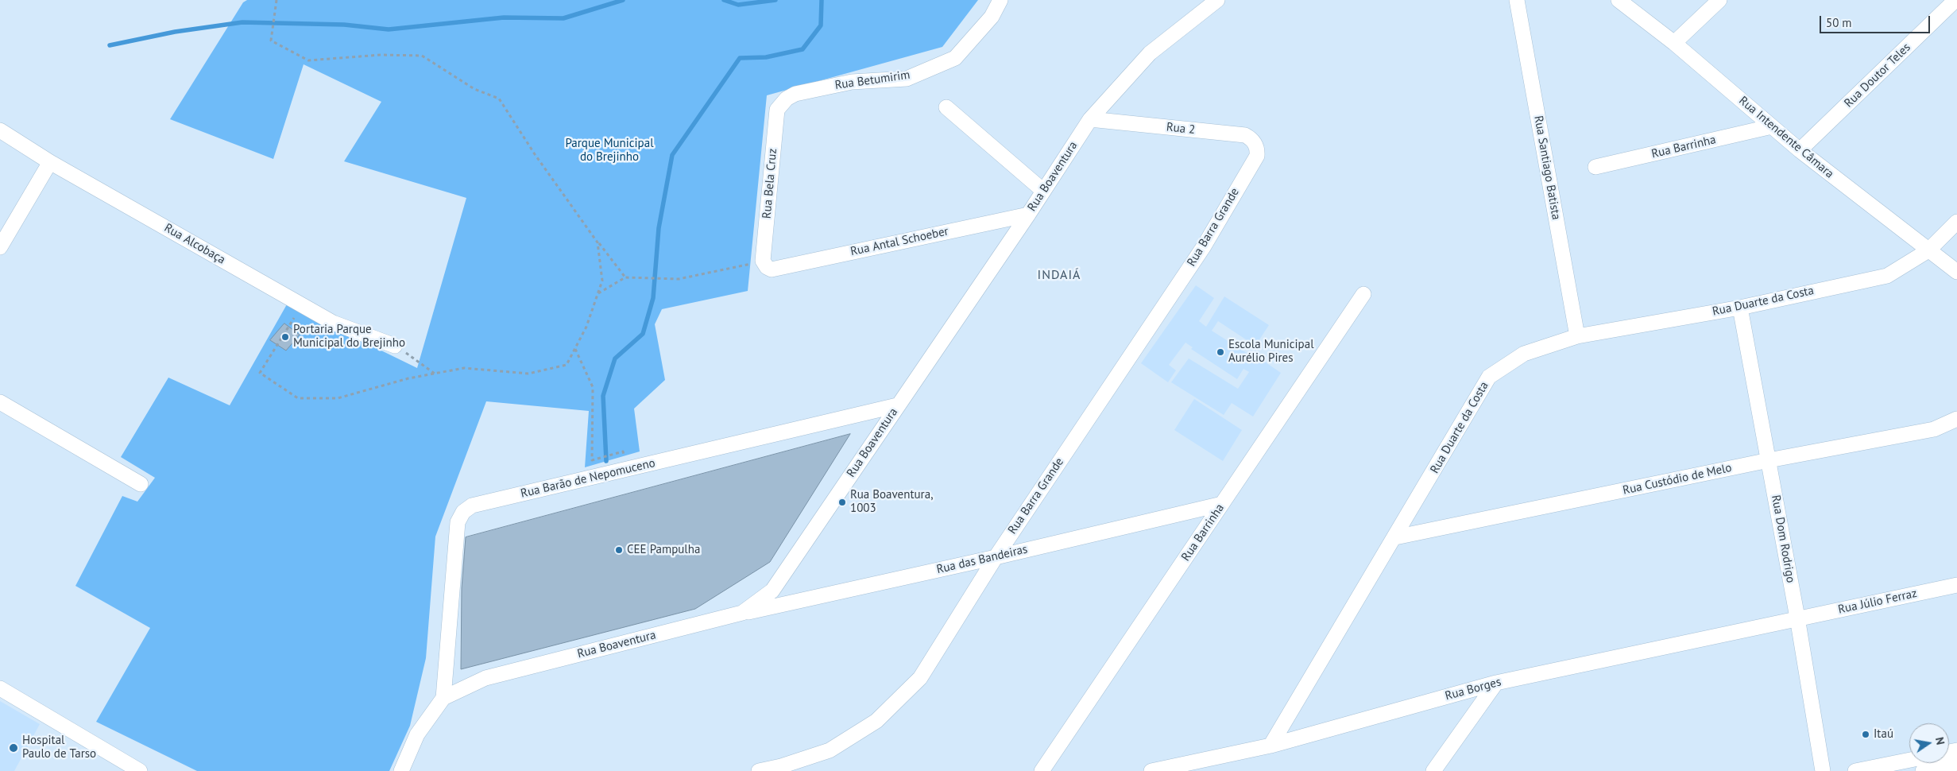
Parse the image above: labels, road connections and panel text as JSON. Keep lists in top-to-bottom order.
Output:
{
  "streets": {
    "street": [
      "Rua Doutor Teles",
      "Rua Betumirim",
      "Rua 2",
      "Rua Intendente Câmara",
      "Rua Barrinha",
      "Rua Santiago Batista",
      "Rua Boaventura",
      "Rua Bela Cruz",
      "Rua Barra Grande",
      "Rua Antal Schoeber",
      "Rua Alcobaça",
      "Rua Duarte da Costa",
      "Rua Barão de Nepomuceno",
      "Rua Custódio de Melo",
      "Rua Dom Rodrigo",
      "Rua das Bandeiras",
      "Rua Júlio Ferraz",
      "Rua Borges"
    ]
  },
  "crossings": [
    ["Rua Doutor Teles", "Rua Intendente Câmara"],
    ["Rua Betumirim", "Rua Bela Cruz"],
    ["Rua 2", "Rua Boaventura"],
    ["Rua 2", "Rua Barra Grande"],
    ["Rua Intendente Câmara", "Rua Barrinha"],
    ["Rua Intendente Câmara", "Rua Duarte da Costa"],
    ["Rua Barrinha", "Rua das Bandeiras"],
    ["Rua Santiago Batista", "Rua Duarte da Costa"],
    ["Rua Boaventura", "Rua Antal Schoeber"],
    ["Rua Boaventura", "Rua Barão de Nepomuceno"],
    ["Rua Boaventura", "Rua das Bandeiras"],
    ["Rua Bela Cruz", "Rua Antal Schoeber"],
    ["Rua Barra Grande", "Rua das Bandeiras"],
    ["Rua Duarte da Costa", "Rua Custódio de Melo"],
    ["Rua Duarte da Costa", "Rua Dom Rodrigo"],
    ["Rua Duarte da Costa", "Rua Borges"],
    ["Rua Custódio de Melo", "Rua Dom Rodrigo"],
    ["Rua Dom Rodrigo", "Rua Júlio Ferraz"],
    ["Rua Dom Rodrigo", "Rua Borges"],
    ["Rua Júlio Ferraz", "Rua Borges"]
  ],
  "districts": ["INDAIÁ"],
  "parks": ["Parque Municipal do Brejinho"],
  "places": [
    "Portaria Parque Municipal do Brejinho",
    "Escola Municipal Aurélio Pires",
    "Rua Boaventura, 1003",
    "CEE Pampulha",
    "Itaú",
    "Hospital Paulo de Tarso"
  ],
  "scale_bar": "50 m",
  "north": "right"
}
